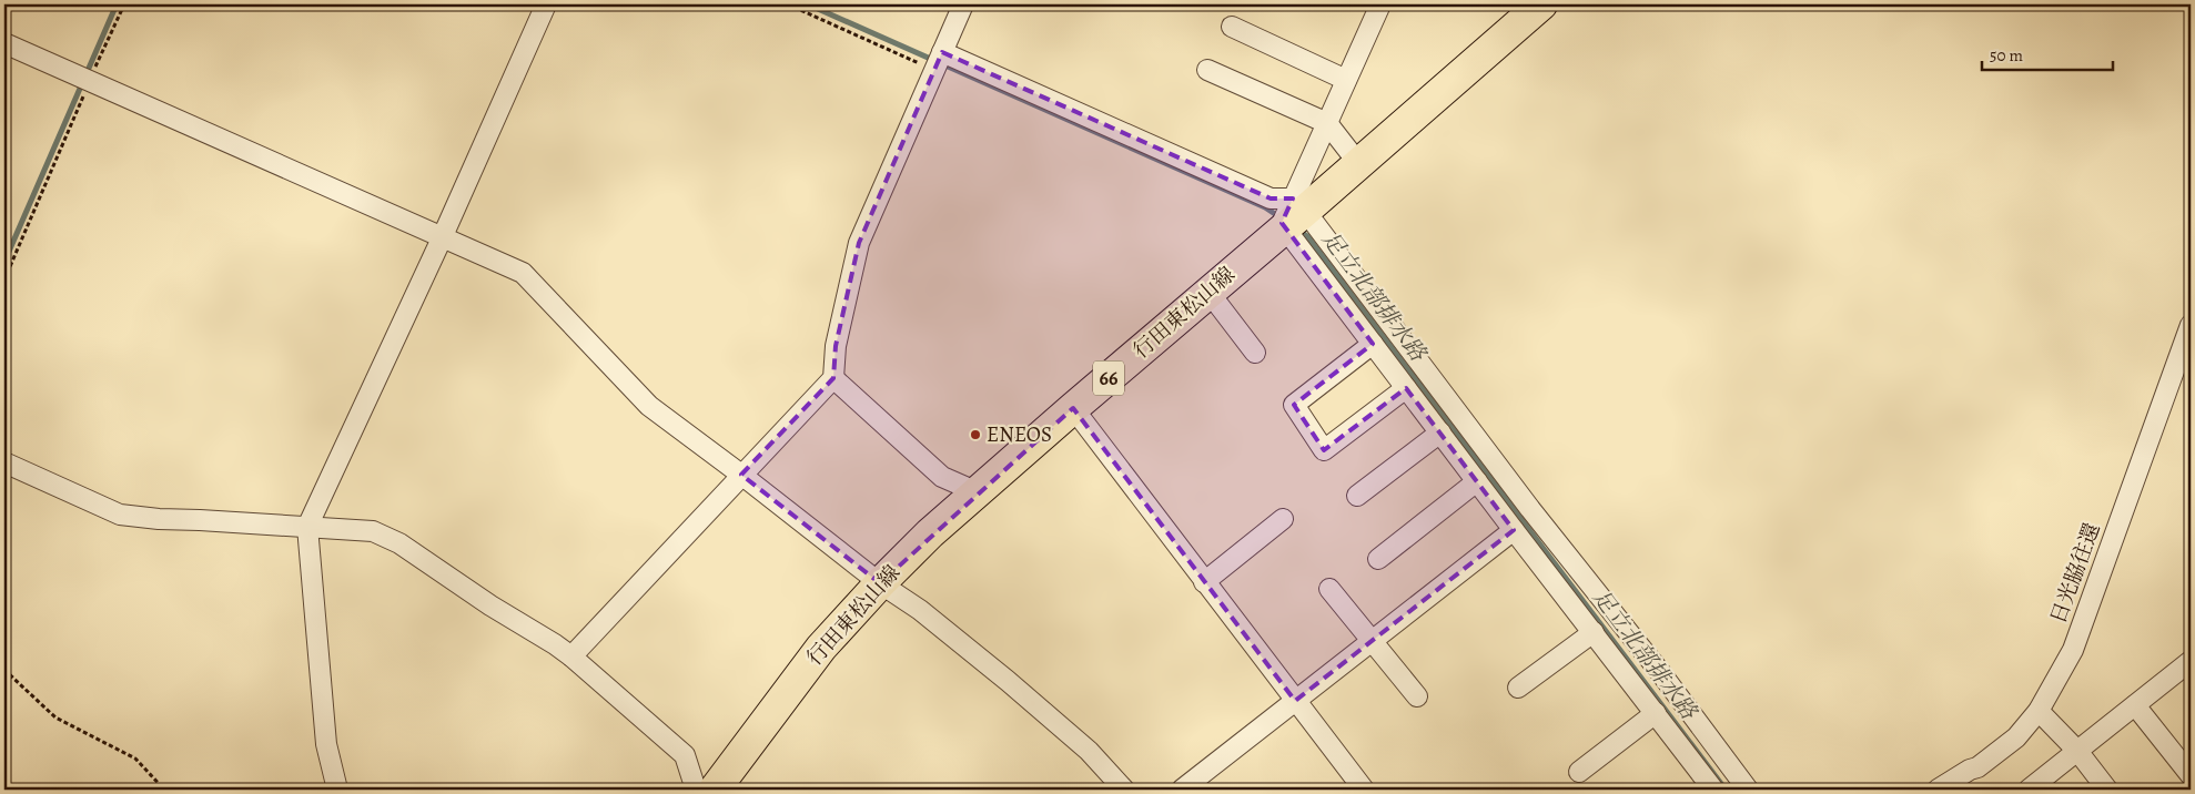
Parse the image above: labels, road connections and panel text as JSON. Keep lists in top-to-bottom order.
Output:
{
  "streets": {
    "main road": ["行田東松山線", "66"],
    "street": ["日光脇往還"]
  },
  "water": ["足立北部排水路"],
  "places": ["ENEOS"],
  "scale_bar": "50 m"
}
